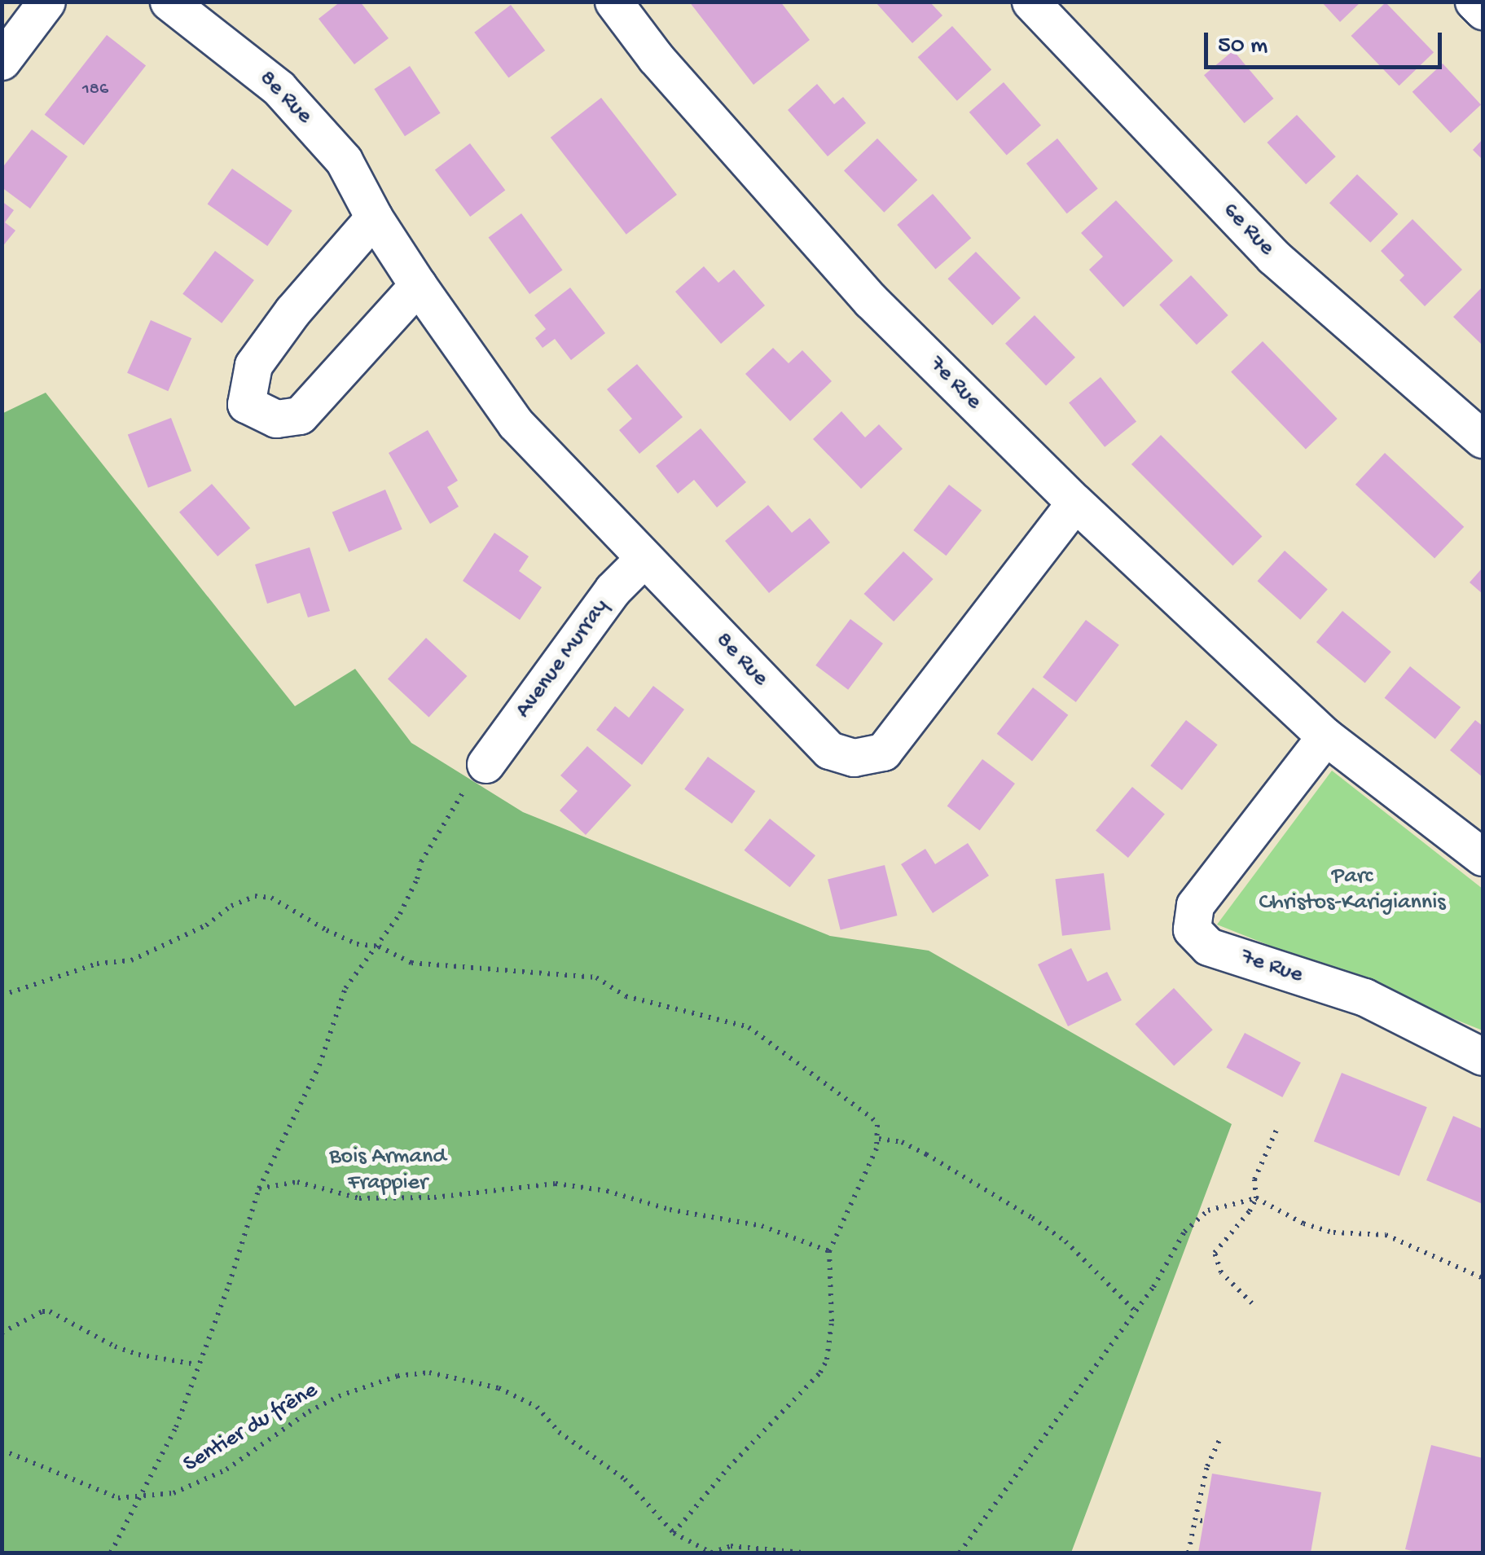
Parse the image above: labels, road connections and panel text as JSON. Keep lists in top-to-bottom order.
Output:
{
  "streets": {
    "street": [
      "8e Rue",
      "6e Rue",
      "7e Rue",
      "Avenue Murray"
    ],
    "path": ["Sentier du frêne"]
  },
  "crossings": [
    ["8e Rue", "7e Rue"],
    ["8e Rue", "Avenue Murray"]
  ],
  "parks": ["Parc Christos-Karigiannis", "Bois Armand Frappier"],
  "house_numbers": ["186"],
  "scale_bar": "50 m"
}
